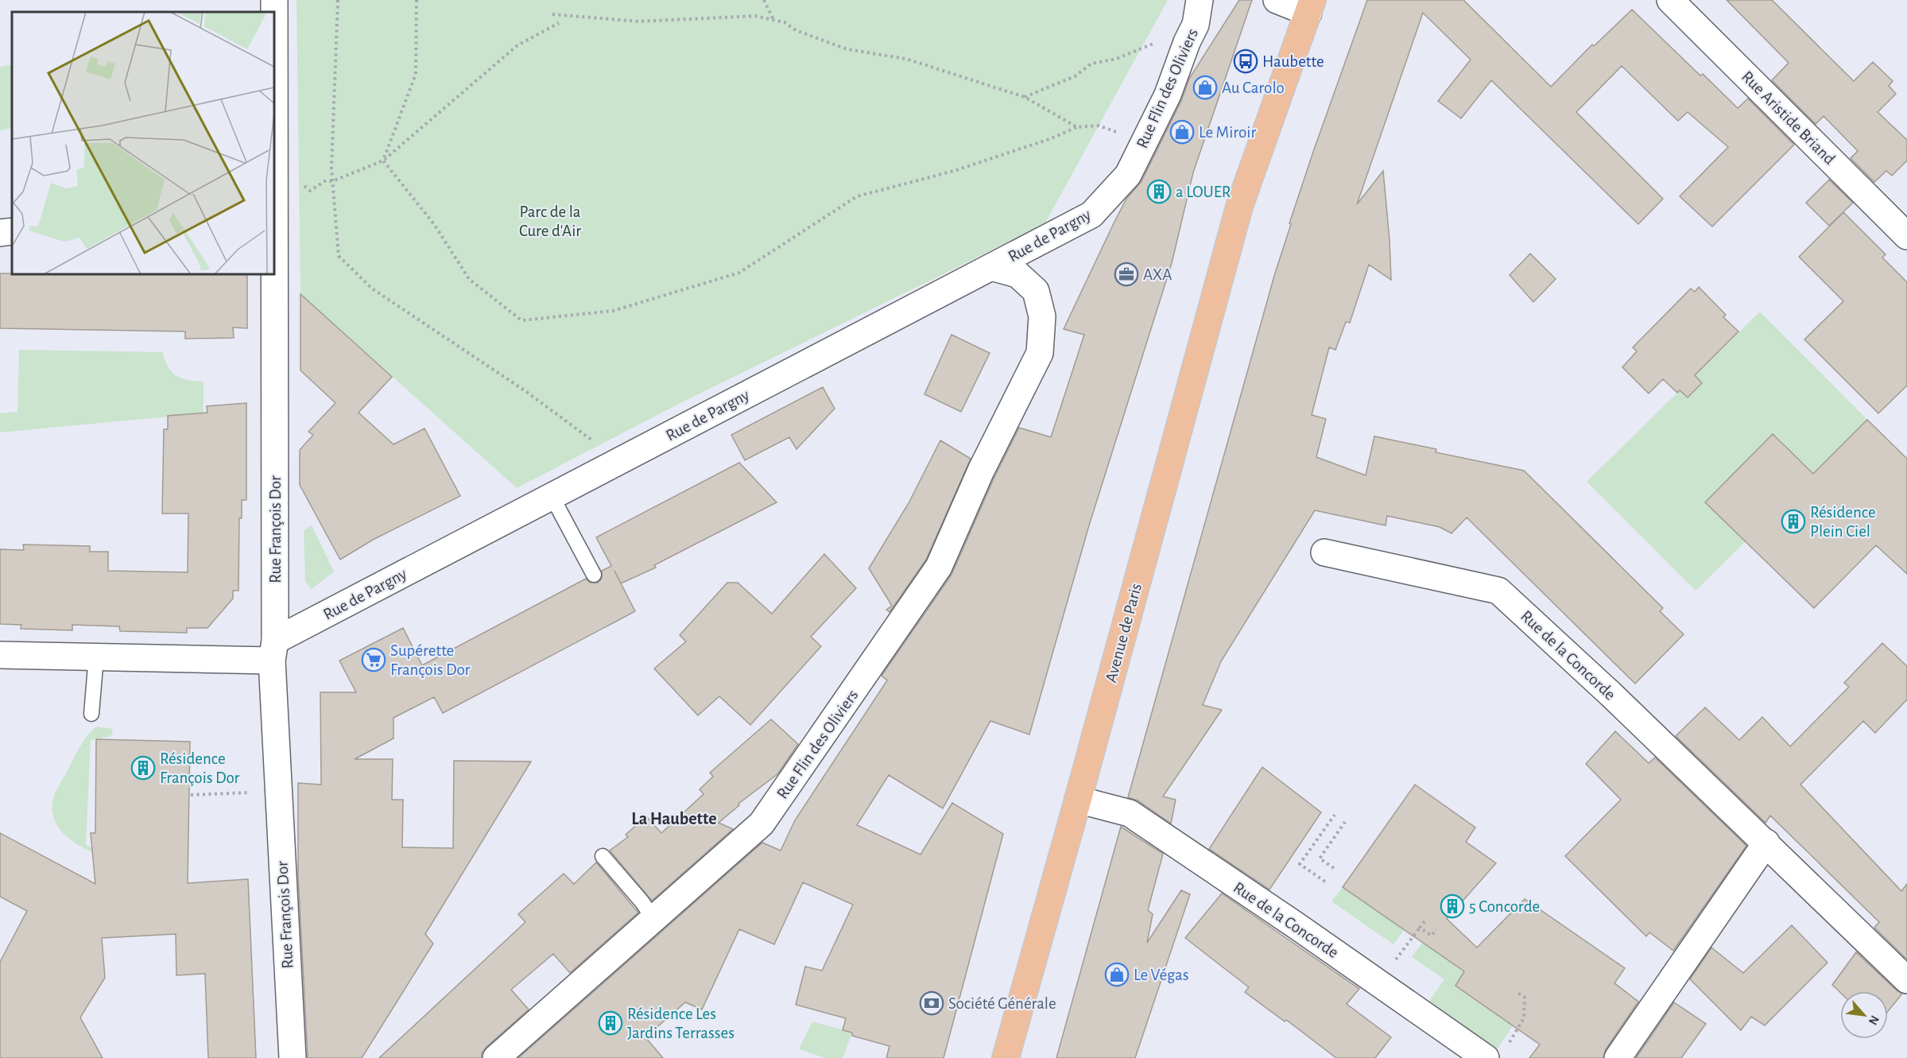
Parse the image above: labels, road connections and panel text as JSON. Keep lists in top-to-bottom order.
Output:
{
  "streets": {
    "main road": ["Avenue de Paris"],
    "street": [
      "Rue Flin des Oliviers",
      "Rue Aristide Briand",
      "Rue de Pargny",
      "Rue François Dor",
      "Rue de la Concorde"
    ]
  },
  "crossings": [
    ["Rue Flin des Oliviers", "Rue de Pargny"],
    ["Rue de Pargny", "Rue François Dor"],
    ["Avenue de Paris", "Rue de la Concorde"]
  ],
  "districts": ["La Haubette"],
  "parks": ["Parc de la Cure d'Air"],
  "places": {
    "bus stop": ["Haubette"],
    "shop": ["Au Carolo", "Le Miroir", "Le Végas"],
    "building": [
      "a LOUER",
      "Résidence Plein Ciel",
      "Résidence François Dor",
      "5 Concorde",
      "Résidence Les Jardins Terrasses"
    ],
    "office": ["AXA"],
    "supermarket": ["Supérette François Dor"],
    "bank": ["Société Générale"]
  },
  "north": "bottom right"
}
